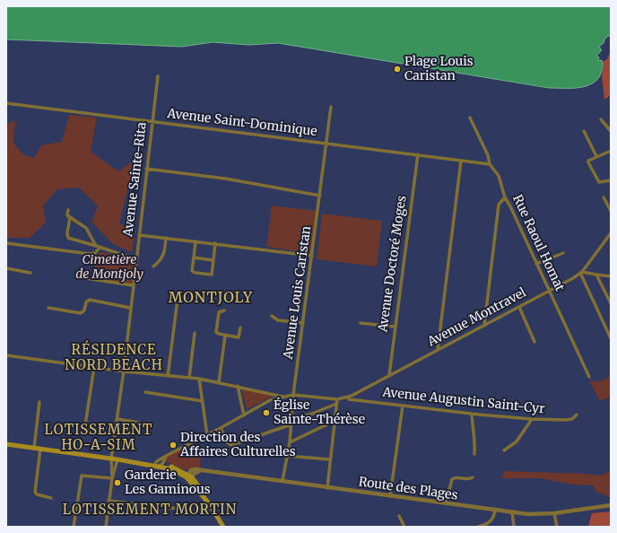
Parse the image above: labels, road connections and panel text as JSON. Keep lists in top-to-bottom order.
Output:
{
  "streets": {
    "street": [
      "Avenue Saint-Dominique",
      "Avenue Sainte-Rita",
      "Rue Raoul Homat",
      "Avenue Doctoré Moges",
      "Avenue Louis Caristan",
      "Avenue Montravel",
      "Avenue Augustin Saint-Cyr",
      "Route des Plages"
    ]
  },
  "crossings": [
    ["Avenue Saint-Dominique", "Avenue Sainte-Rita"],
    ["Avenue Saint-Dominique", "Rue Raoul Homat"],
    ["Avenue Saint-Dominique", "Avenue Doctoré Moges"],
    ["Avenue Saint-Dominique", "Avenue Louis Caristan"],
    ["Rue Raoul Homat", "Avenue Montravel"],
    ["Avenue Doctoré Moges", "Avenue Montravel"],
    ["Avenue Louis Caristan", "Avenue Montravel"],
    ["Avenue Louis Caristan", "Route des Plages"],
    ["Avenue Montravel", "Avenue Augustin Saint-Cyr"]
  ],
  "districts": [
    "MONTJOLY",
    "RÉSIDENCE NORD BEACH",
    "LOTISSEMENT HO-A-SIM",
    "LOTISSEMENT MORTIN"
  ],
  "parks": ["Cimetière de Montjoly"],
  "places": [
    "Plage Louis Caristan",
    "Église Sainte-Thérèse",
    "Direction des Affaires Culturelles",
    "Garderie Les Gaminous"
  ]
}
